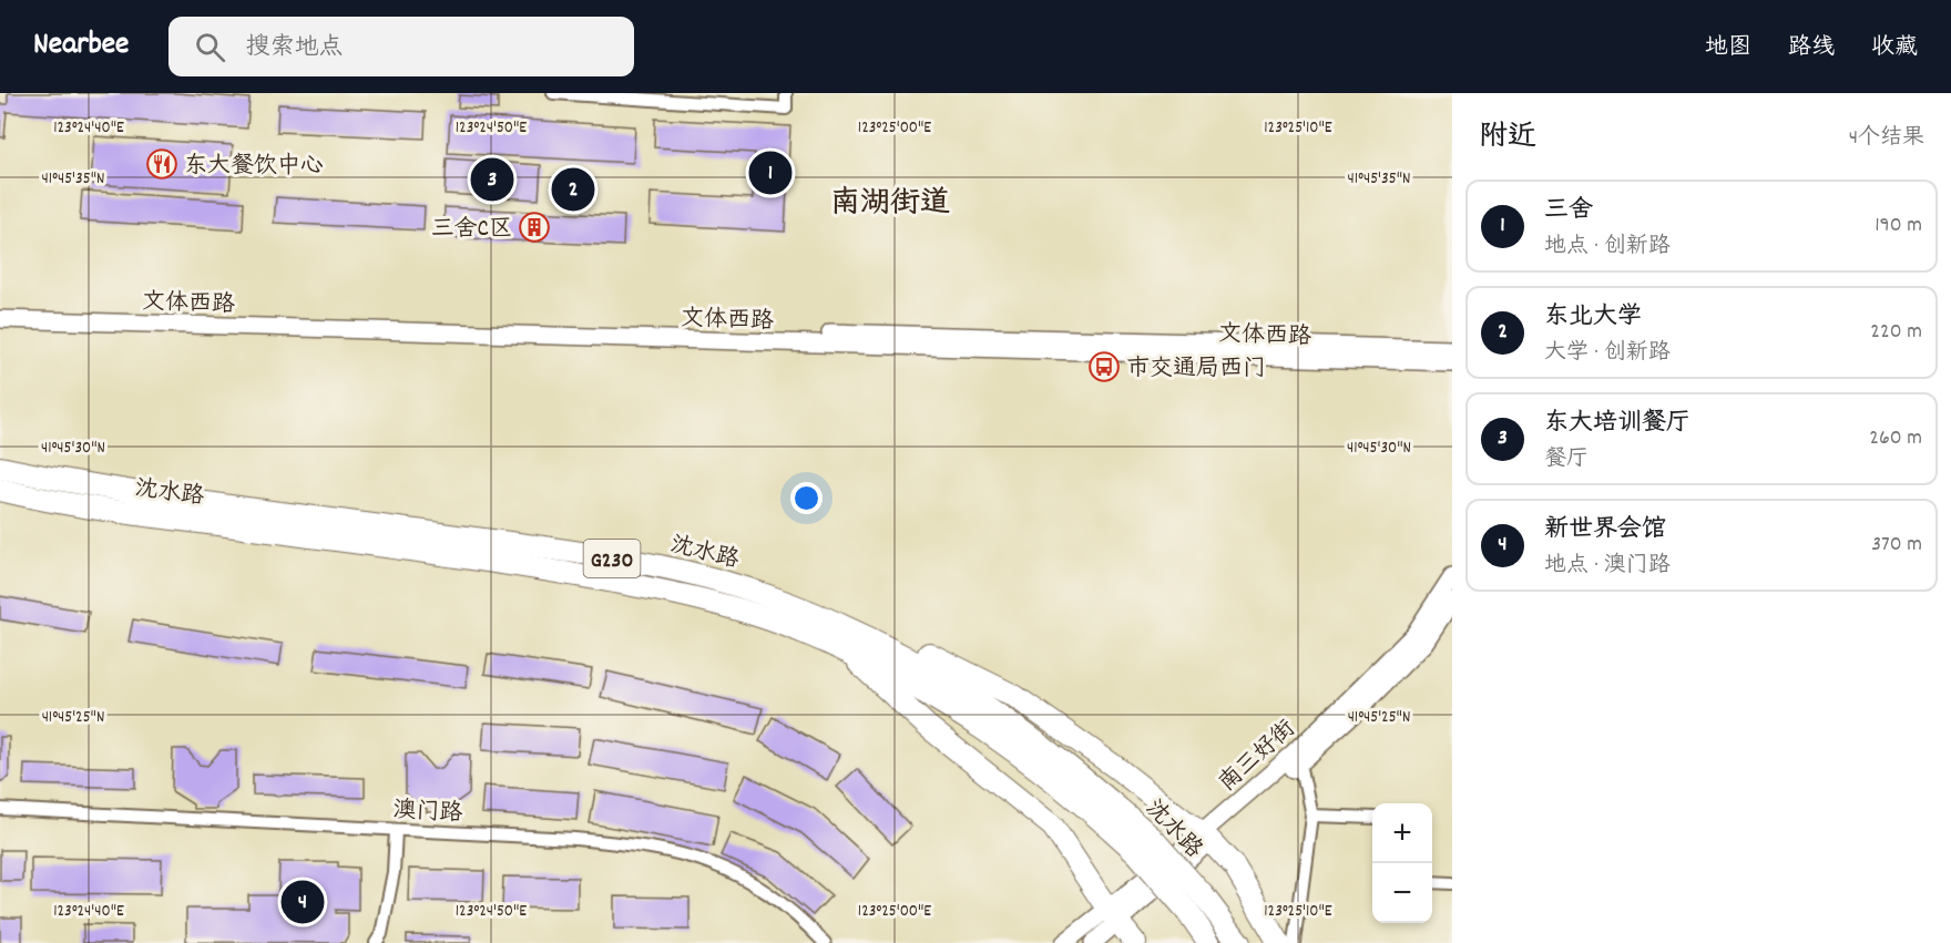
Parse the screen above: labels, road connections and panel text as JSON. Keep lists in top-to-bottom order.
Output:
{
  "streets": {
    "highway": ["沈水路", "G230"],
    "street": ["文体西路", "南三好街", "澳门路"]
  },
  "districts": ["南湖街道"],
  "places": {
    "restaurant": ["东大餐饮中心"],
    "building": ["三舍C区"],
    "bus stop": ["市交通局西门"]
  },
  "page": {
    "header": "Nearbee",
    "search": "搜索地点",
    "nav": ["地图", "路线", "收藏"],
    "heading": ["附近", "4个结果"],
    "pins": [
      "1",
      "3",
      "2",
      "4"
    ],
    "list": [
      {
        "mark": "1",
        "name": "三舍",
        "note": "地点 · 创新路",
        "value": "190 m"
      },
      {
        "mark": "2",
        "name": "东北大学",
        "note": "大学 · 创新路",
        "value": "220 m"
      },
      {
        "mark": "3",
        "name": "东大培训餐厅",
        "note": "餐厅",
        "value": "260 m"
      },
      {
        "mark": "4",
        "name": "新世界会馆",
        "note": "地点 · 澳门路",
        "value": "370 m"
      }
    ],
    "map_buttons": ["+", "−"]
  },
  "coordinates": [
    "123°24'40\"E",
    "123°24'50\"E",
    "123°25'00\"E",
    "123°25'10\"E",
    "41°45'35\"N",
    "41°45'30\"N",
    "41°45'25\"N"
  ]
}
